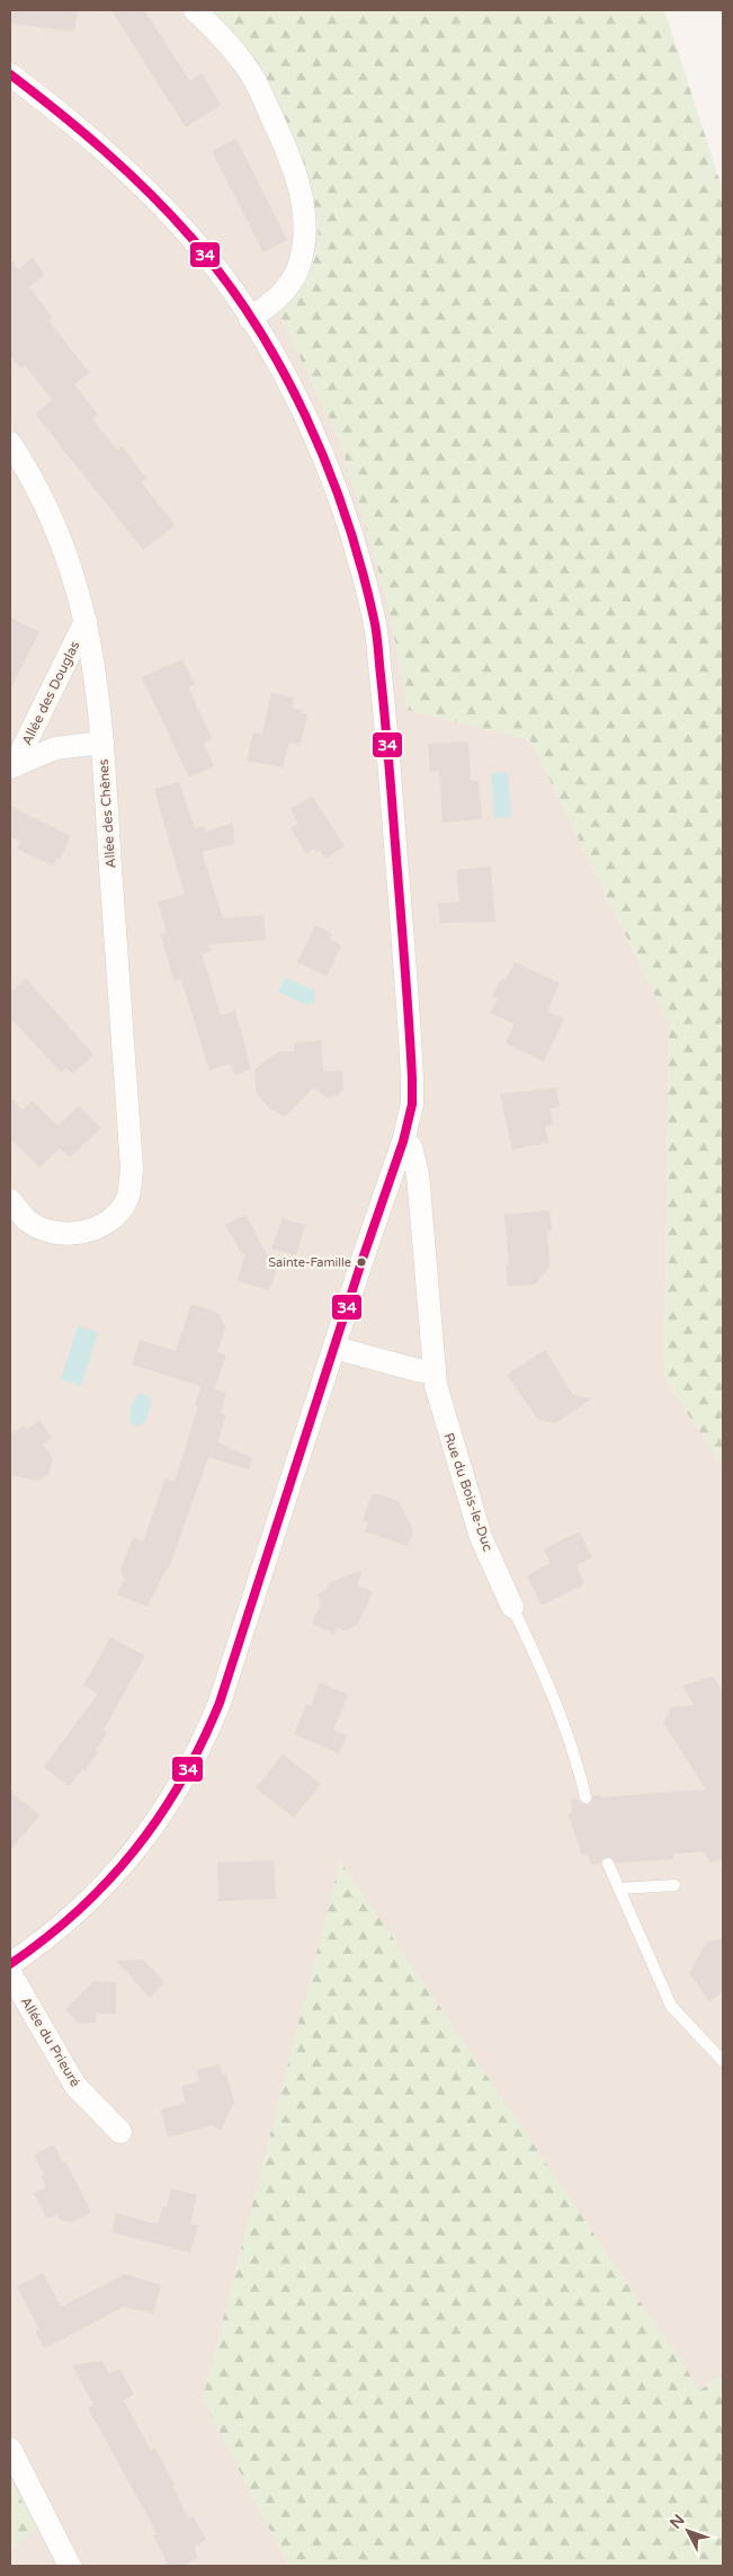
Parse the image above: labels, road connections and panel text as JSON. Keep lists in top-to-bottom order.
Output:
{
  "streets": {
    "street": [
      "Allée des Douglas",
      "Allée des Chênes",
      "Rue du Bois-le-Duc",
      "Allée du Prieuré"
    ]
  },
  "crossings": [
    ["Allée des Douglas", "Allée des Chênes"]
  ],
  "places": ["Sainte-Famille"],
  "lines": ["transit line 34"],
  "north": "top left"
}
